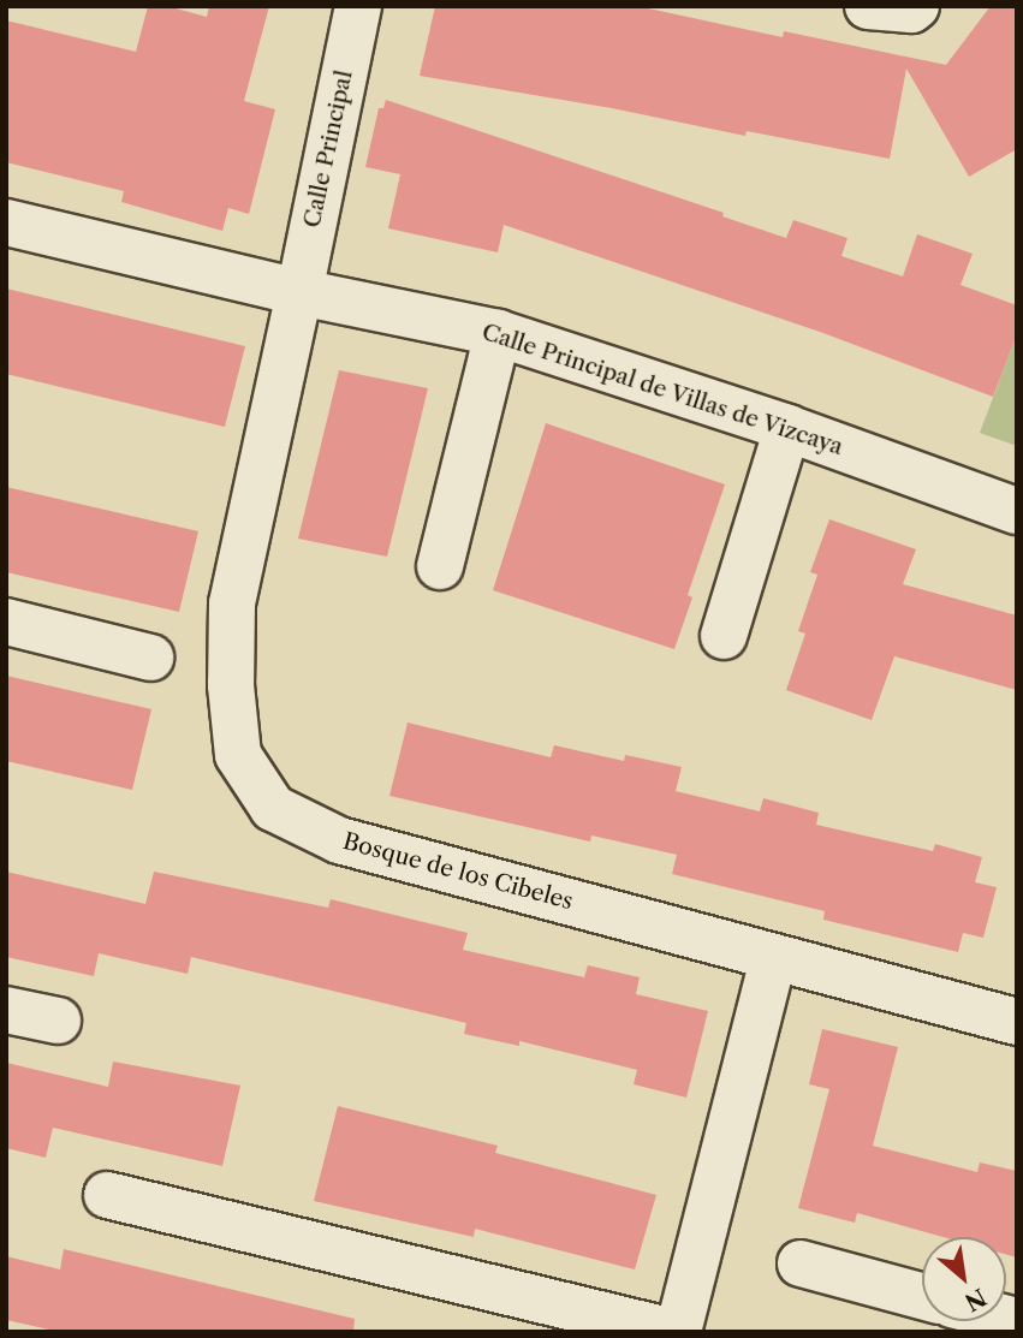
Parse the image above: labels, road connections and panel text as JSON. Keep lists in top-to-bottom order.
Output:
{
  "streets": {
    "street": ["Calle Principal", "Calle Principal de Villas de Vizcaya", "Bosque de los Cibeles"]
  },
  "crossings": [
    ["Calle Principal", "Calle Principal de Villas de Vizcaya"],
    ["Calle Principal", "Bosque de los Cibeles"],
    ["Calle Principal de Villas de Vizcaya", "Bosque de los Cibeles"]
  ],
  "north": "bottom right"
}
